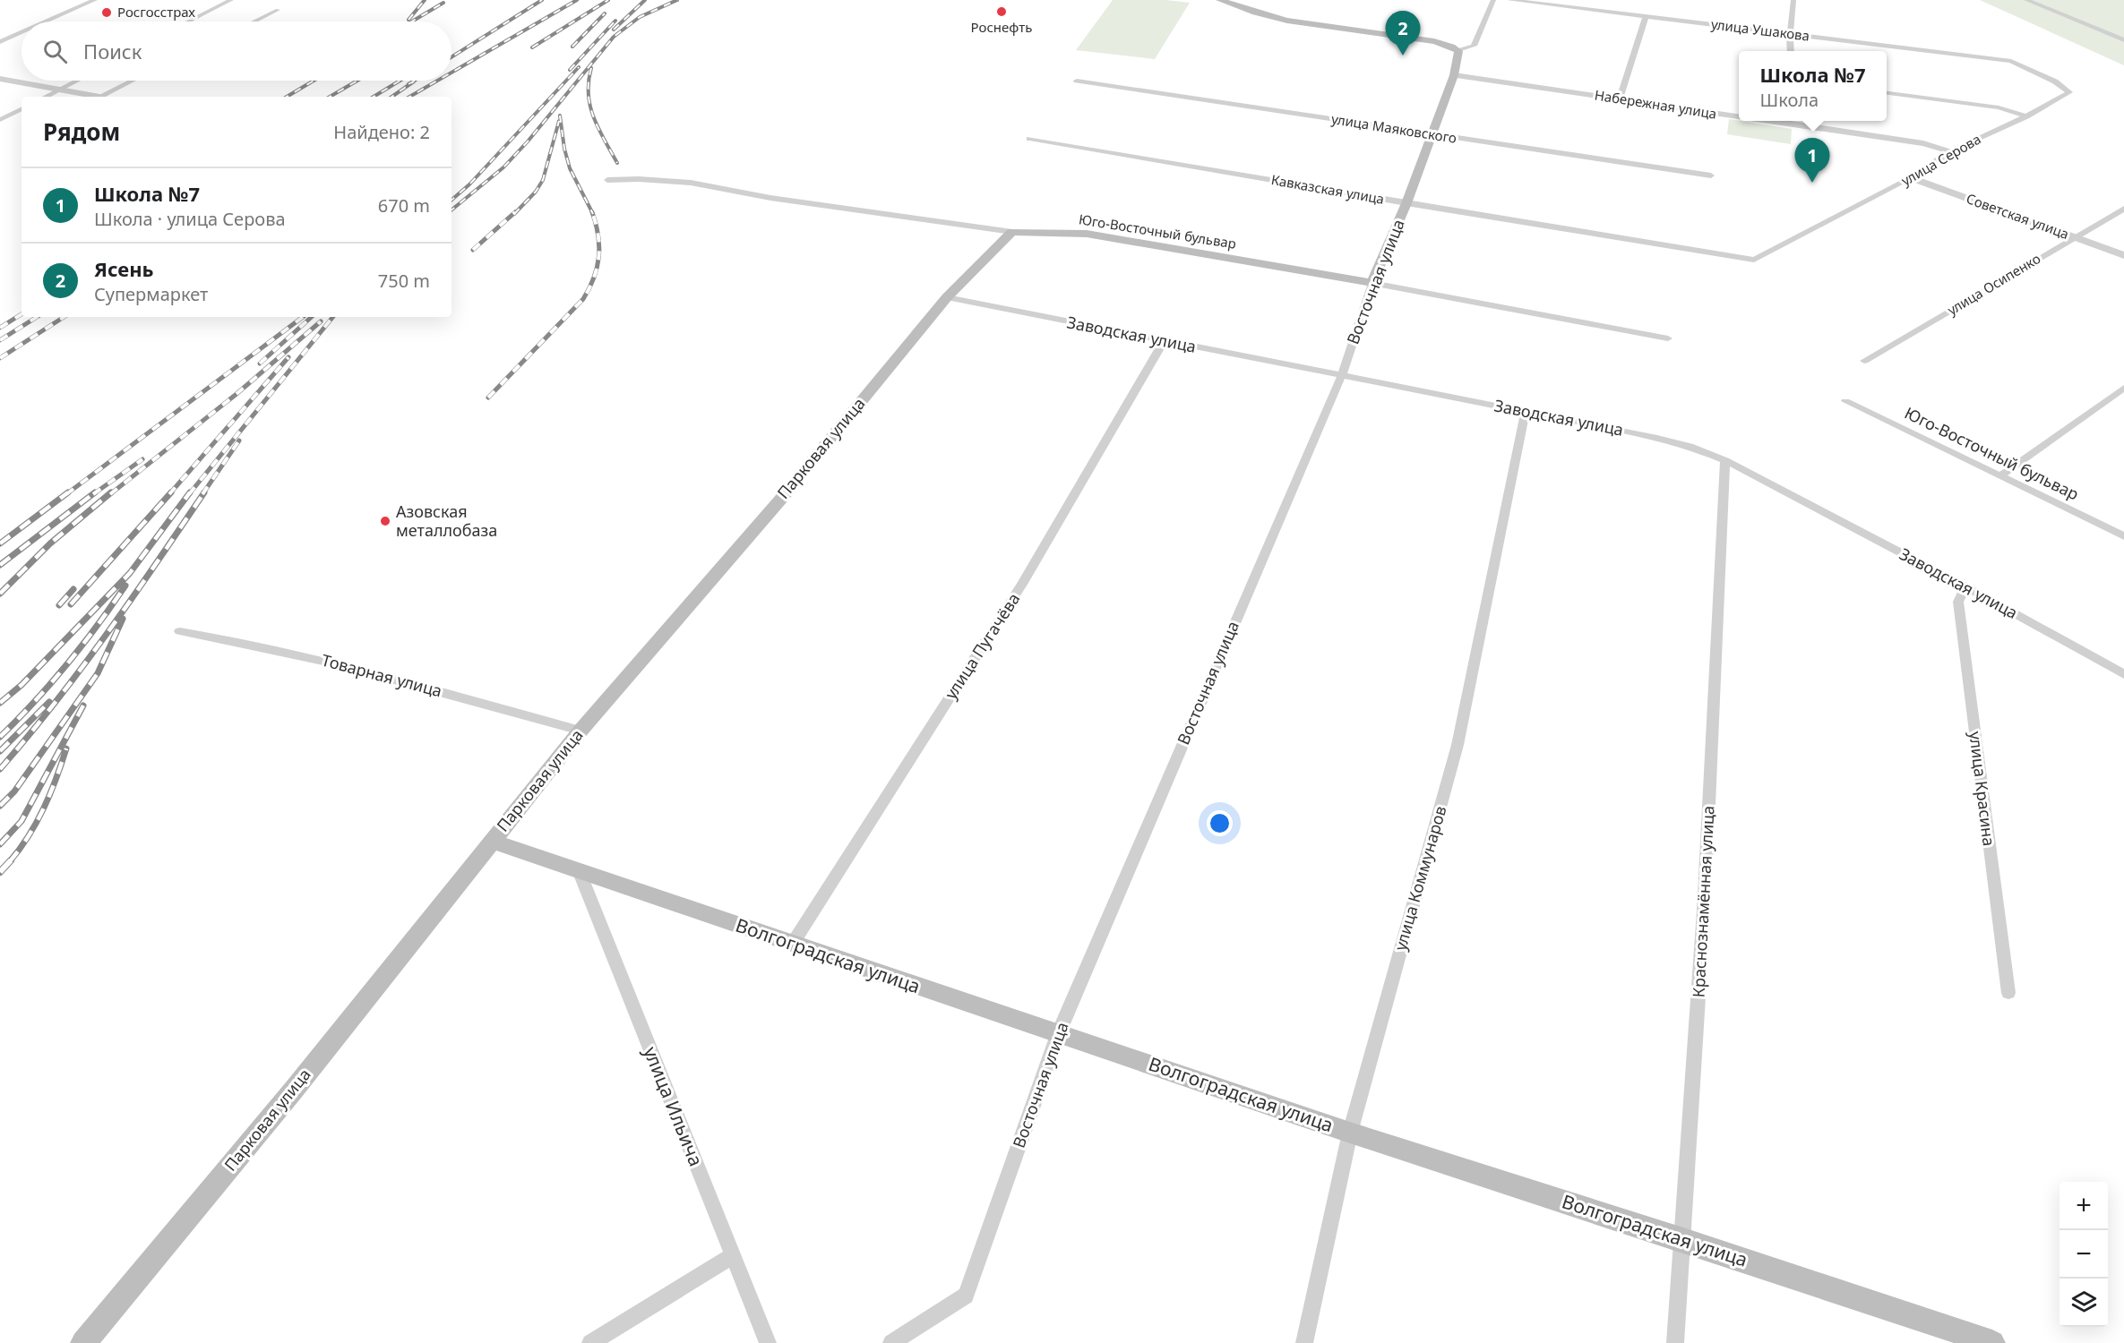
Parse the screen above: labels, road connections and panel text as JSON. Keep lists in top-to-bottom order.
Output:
{
  "streets": {
    "main road": [
      "Юго-Восточный бульвар",
      "Восточная улица",
      "Парковая улица",
      "Волгоградская улица"
    ],
    "street": [
      "улица Ушакова",
      "Набережная улица",
      "улица Маяковского",
      "улица Серова",
      "Кавказская улица",
      "Советская улица",
      "улица Осипенко",
      "Заводская улица",
      "улица Пугачёва",
      "Товарная улица",
      "улица Красина",
      "улица Коммунаров",
      "Краснознамённая улица",
      "улица Ильича"
    ]
  },
  "crossings": [
    ["улица Ушакова", "улица Серова"],
    ["Набережная улица", "улица Серова"],
    ["Набережная улица", "Восточная улица"],
    ["улица Маяковского", "Восточная улица"],
    ["улица Серова", "Кавказская улица"],
    ["улица Серова", "Советская улица"],
    ["Кавказская улица", "Восточная улица"],
    ["Советская улица", "улица Осипенко"],
    ["Юго-Восточный бульвар", "Восточная улица"],
    ["Юго-Восточный бульвар", "Парковая улица"],
    ["Восточная улица", "Заводская улица"],
    ["Восточная улица", "Волгоградская улица"],
    ["Заводская улица", "Парковая улица"],
    ["Заводская улица", "улица Пугачёва"],
    ["Заводская улица", "улица Красина"],
    ["Заводская улица", "улица Коммунаров"],
    ["Заводская улица", "Краснознамённая улица"],
    ["Парковая улица", "Товарная улица"],
    ["Парковая улица", "Волгоградская улица"],
    ["улица Пугачёва", "Волгоградская улица"],
    ["улица Коммунаров", "Волгоградская улица"],
    ["Краснознамённая улица", "Волгоградская улица"],
    ["Волгоградская улица", "улица Ильича"]
  ],
  "places": ["Роснефть", "Росгосстрах", "Азовская металлобаза"],
  "page": {
    "pins": ["2", "1"],
    "search": "Поиск",
    "popup": ["Школа №7", "Школа"],
    "heading": ["Рядом", "Найдено: 2"],
    "list": [
      {
        "mark": "1",
        "name": "Школа №7",
        "note": "Школа · улица Серова",
        "value": "670 m"
      },
      {
        "mark": "2",
        "name": "Ясень",
        "note": "Супермаркет",
        "value": "750 m"
      }
    ],
    "map_buttons": ["+", "−"]
  }
}
